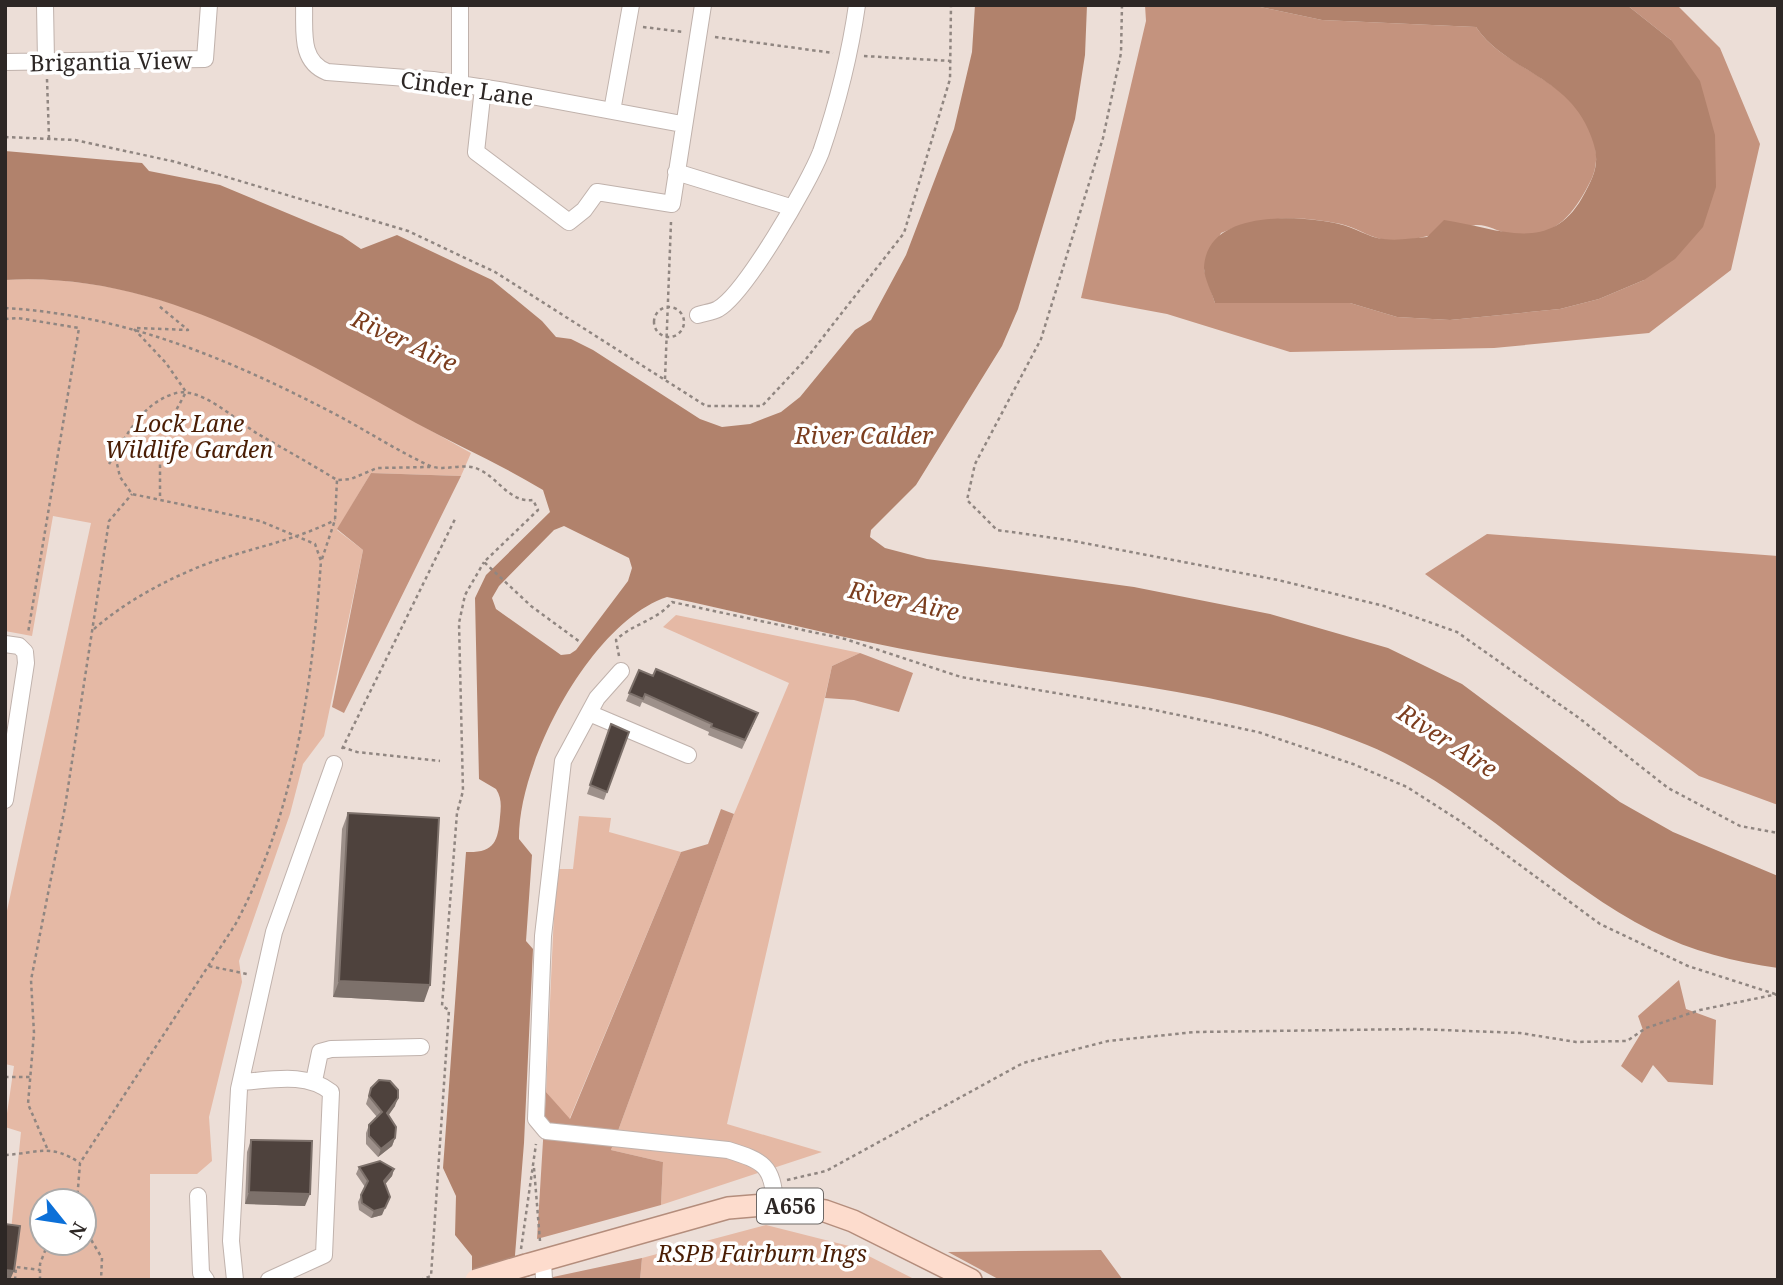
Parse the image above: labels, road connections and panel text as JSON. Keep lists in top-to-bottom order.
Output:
{
  "streets": {
    "main road": ["A656"],
    "street": ["Brigantia View", "Cinder Lane"]
  },
  "water": ["River Aire", "River Calder"],
  "parks": ["Lock Lane Wildlife Garden", "RSPB Fairburn Ings"],
  "north": "bottom right"
}
